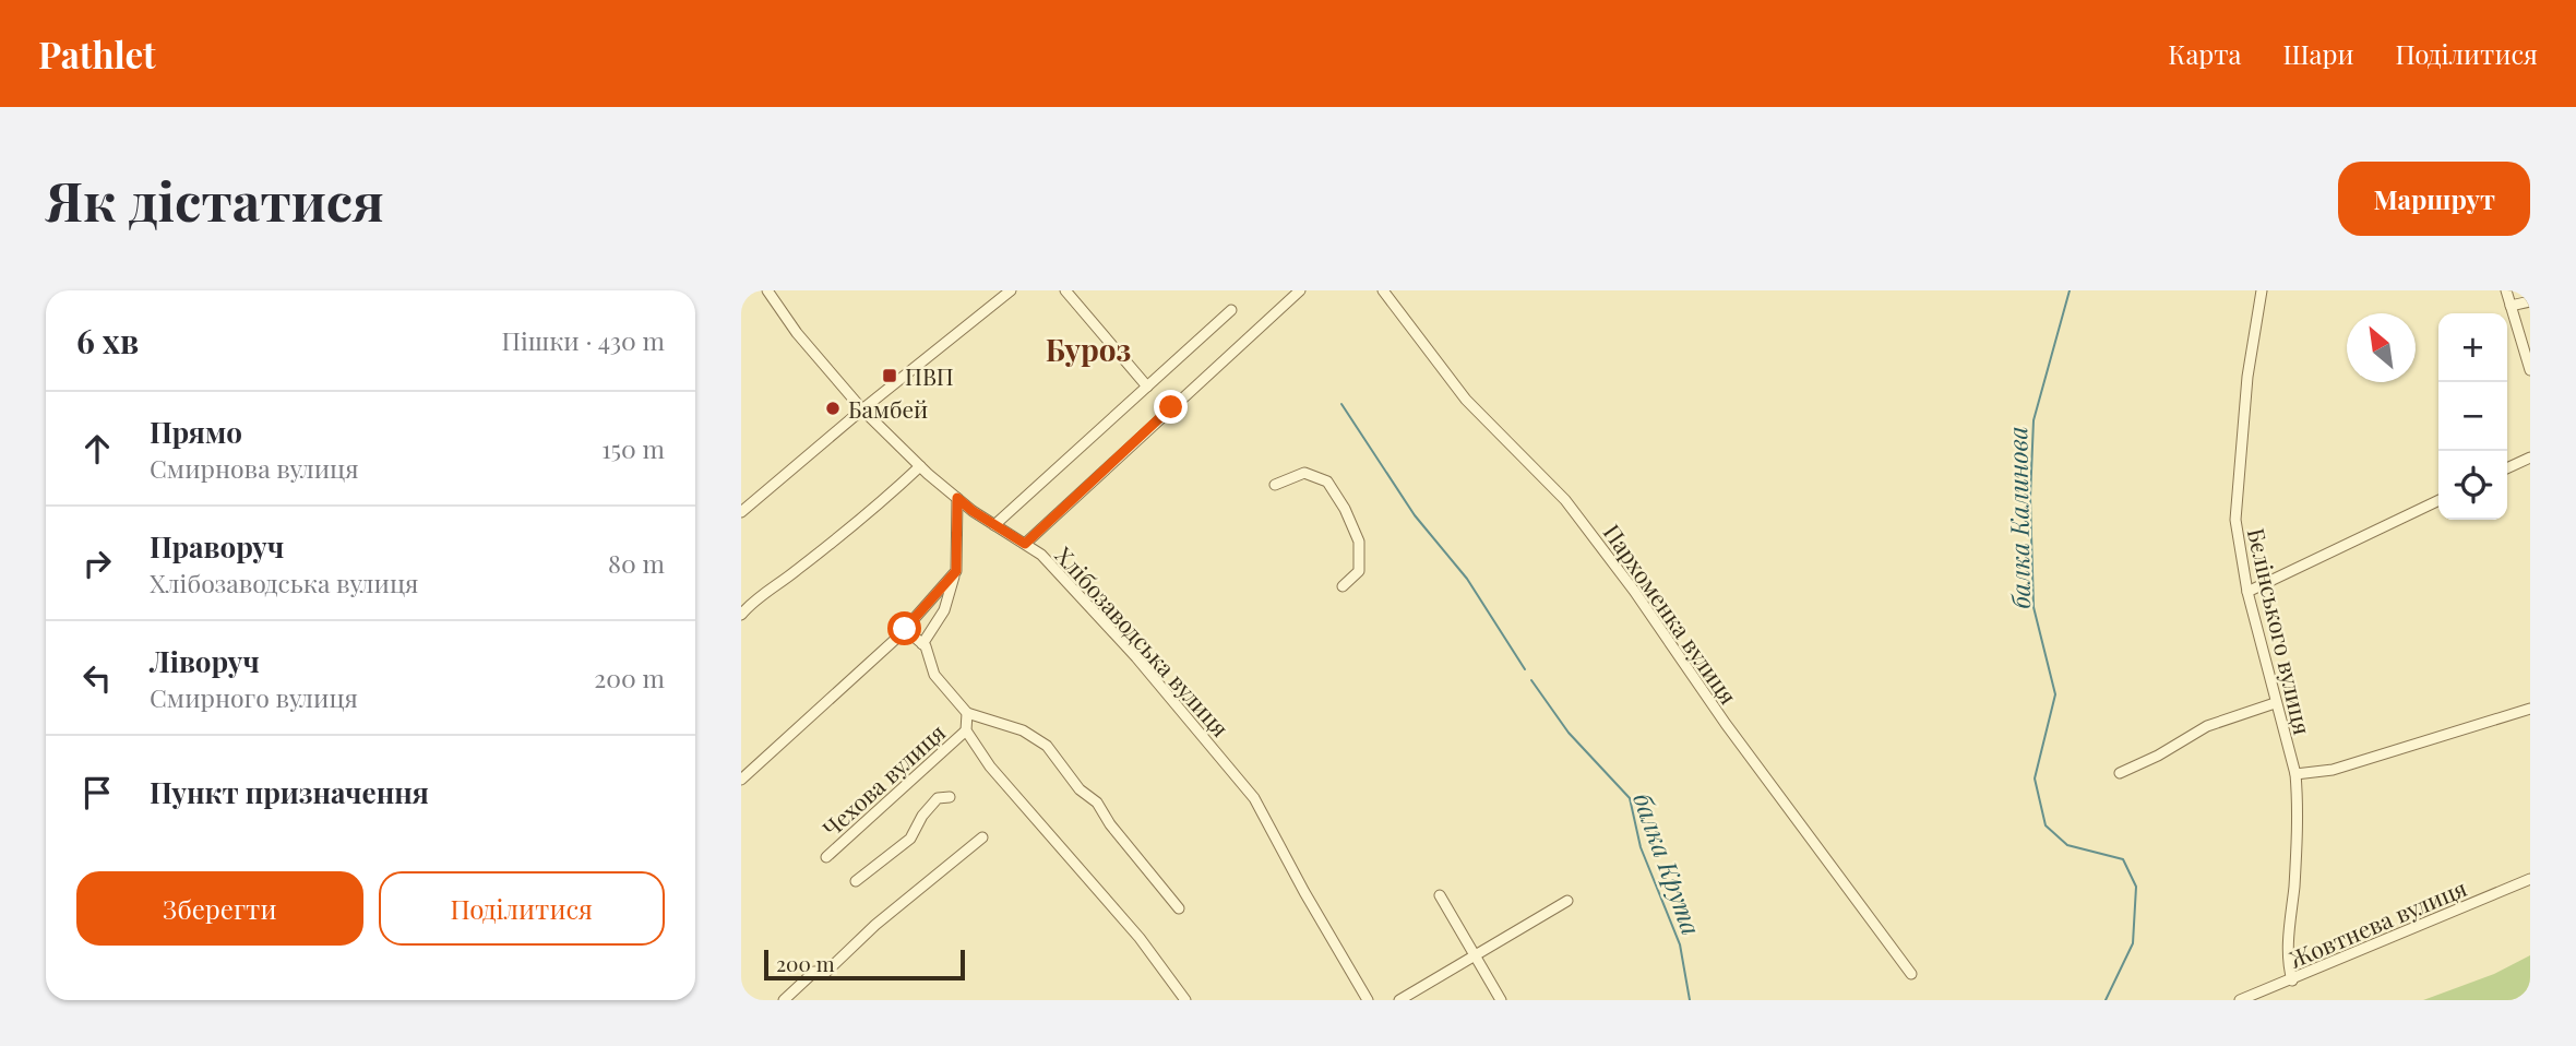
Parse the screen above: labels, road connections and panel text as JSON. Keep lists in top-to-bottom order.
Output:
{
  "streets": {
    "street": [
      "Пархоменка вулиця",
      "Бєлінського вулиця",
      "Хлібозаводська вулиця",
      "Чехова вулиця",
      "Жовтнева вулиця"
    ]
  },
  "crossings": [
    ["Бєлінського вулиця", "Жовтнева вулиця"]
  ],
  "districts": ["Буроз"],
  "water": ["балка Калинова", "балка Крута"],
  "places": {
    "transit": ["ПВП"],
    "other": ["Бамбей"]
  },
  "scale_bar": "200 m",
  "north": "top left",
  "page": {
    "header": "Pathlet",
    "nav": ["Карта", "Шари", "Поділитися"],
    "buttons": [
      "Маршрут",
      ["Зберегти", "Поділитися"]
    ],
    "title": "Як дістатися",
    "heading": ["6 хв", "Пішки · 430 m"],
    "map_buttons": ["+", "−"],
    "list": [
      ["Прямо", "Смирнова вулиця", "150 m"],
      ["Праворуч", "Хлібозаводська вулиця", "80 m"],
      ["Ліворуч", "Смирного вулиця", "200 m"],
      "Пункт призначення"
    ],
    "scale": "200 m"
  }
}
